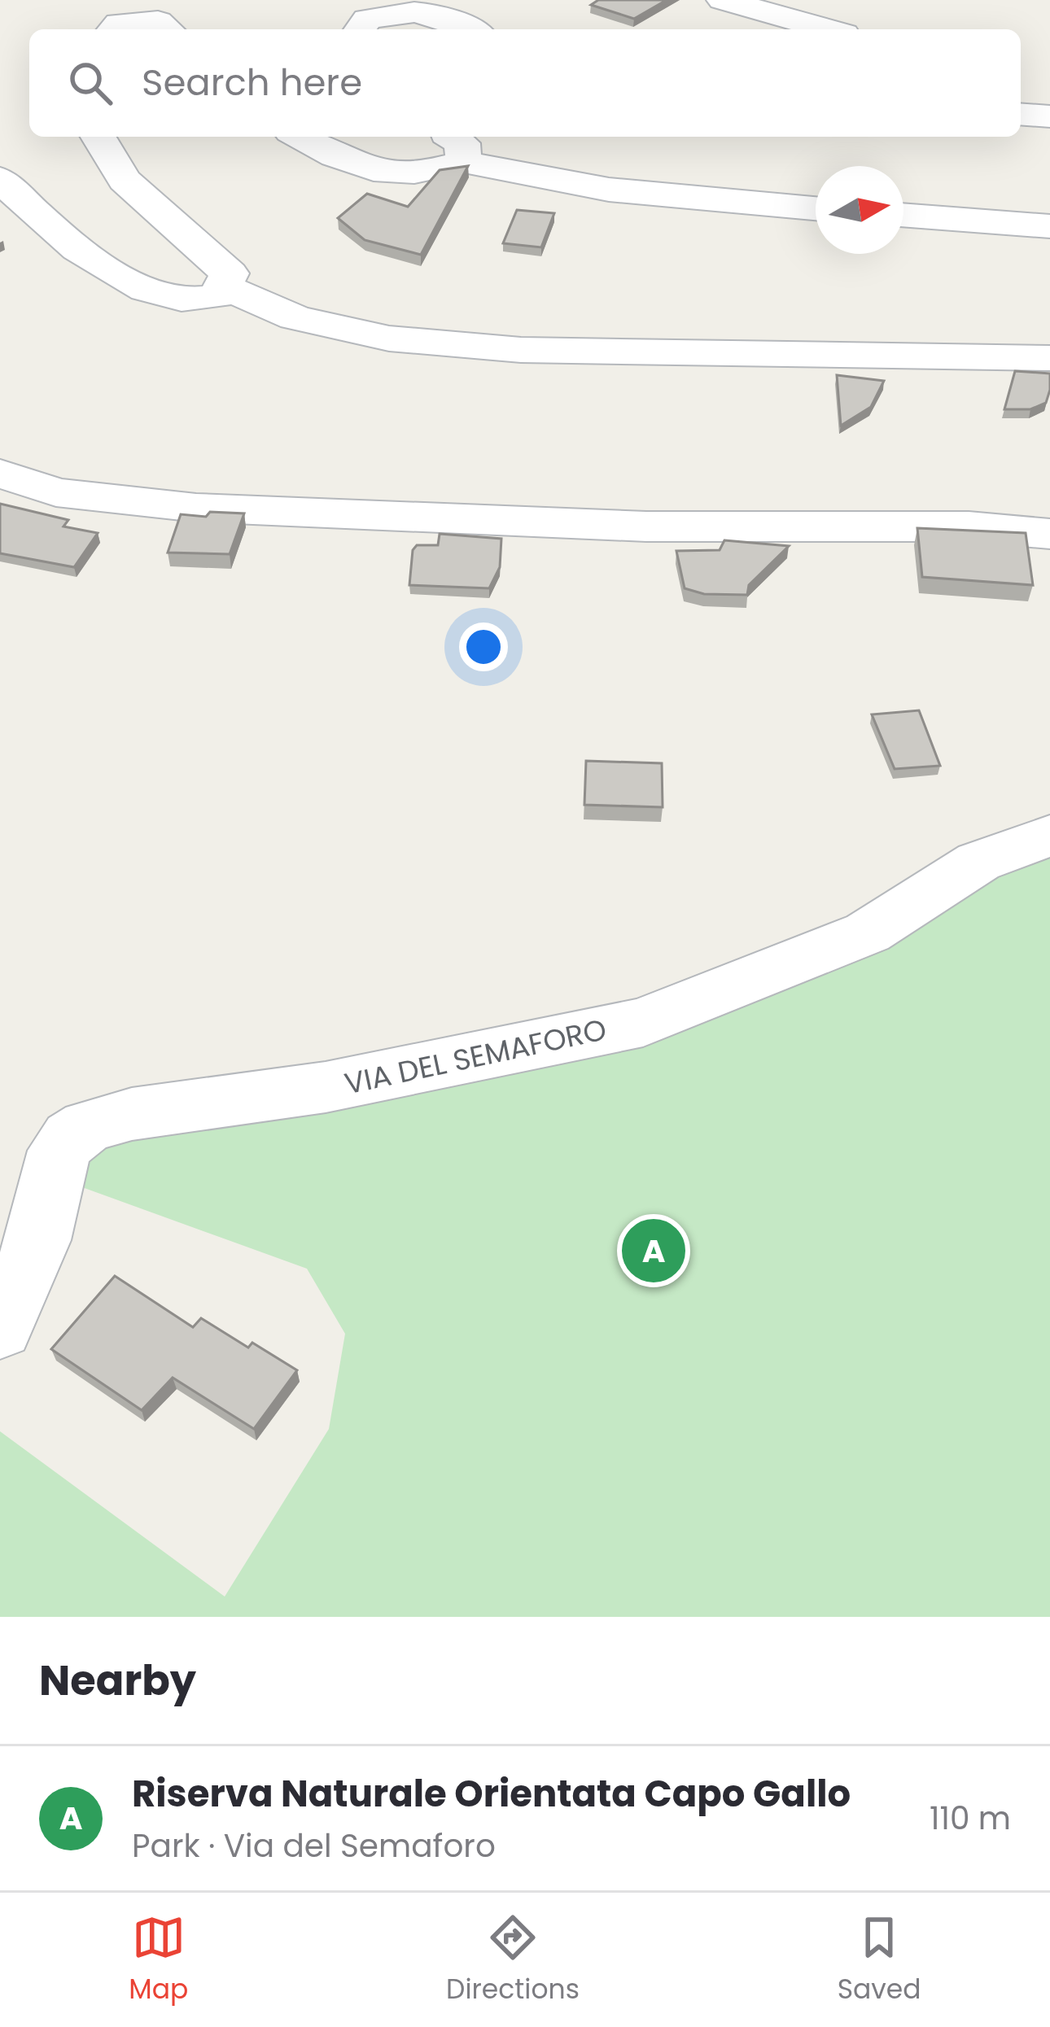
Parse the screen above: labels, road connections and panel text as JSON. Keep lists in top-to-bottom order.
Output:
{
  "streets": {
    "street": ["VIA DEL SEMAFORO"]
  },
  "north": "right",
  "page": {
    "search": "Search here",
    "pins": "A",
    "heading": "Nearby",
    "list": [
      {
        "mark": "A",
        "name": "Riserva Naturale Orientata Capo Gallo",
        "note": "Park · Via del Semaforo",
        "value": "110 m"
      }
    ],
    "nav": ["Map", "Directions", "Saved"]
  }
}
